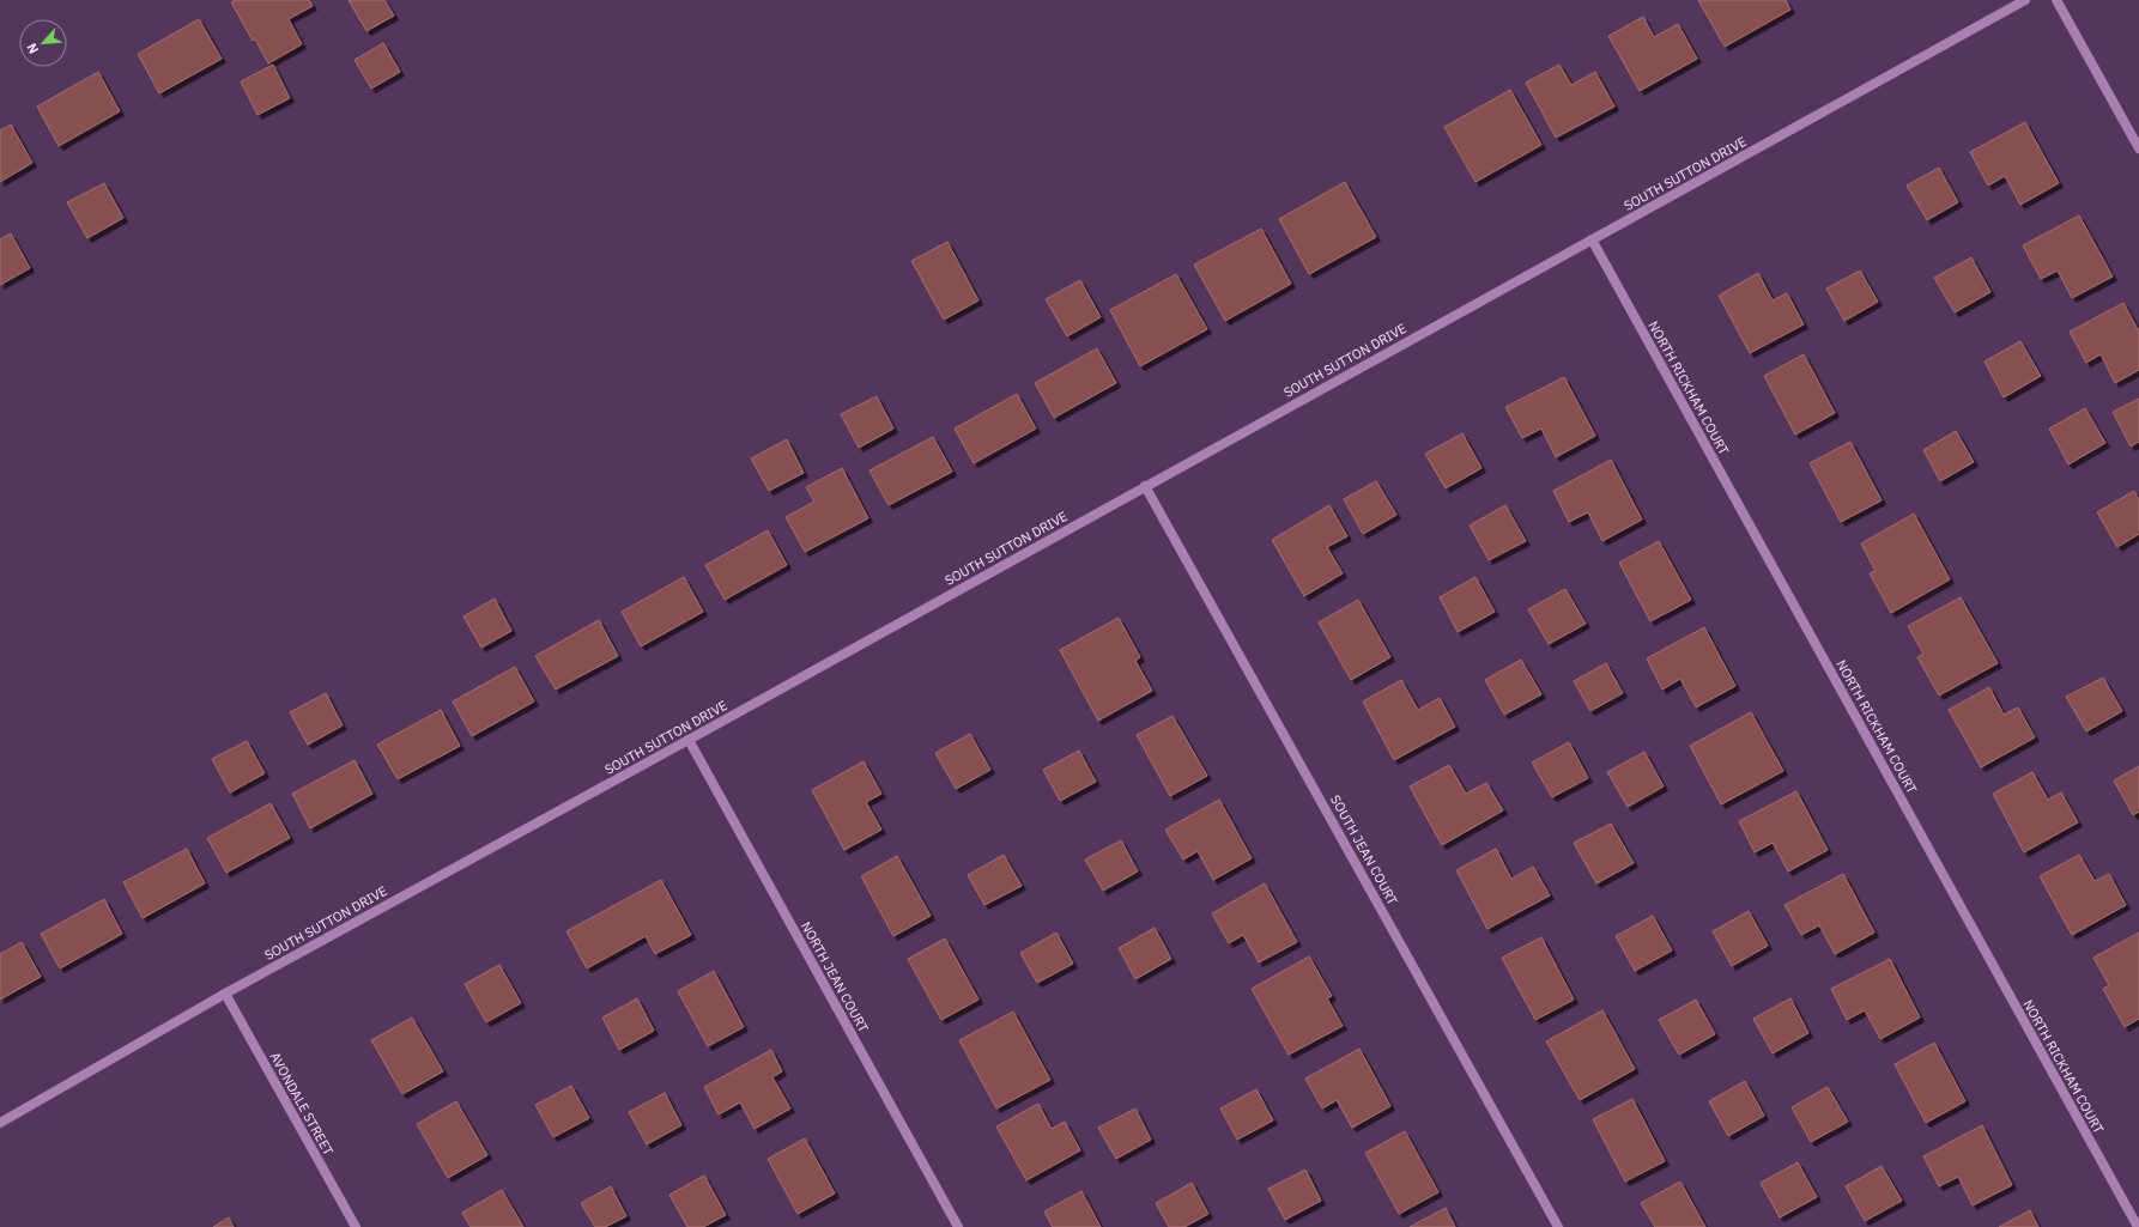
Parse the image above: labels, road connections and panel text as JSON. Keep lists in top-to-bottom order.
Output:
{
  "streets": {
    "street": [
      "SOUTH SUTTON DRIVE",
      "NORTH RICKHAM COURT",
      "SOUTH JEAN COURT",
      "NORTH JEAN COURT",
      "AVONDALE STREET"
    ]
  },
  "crossings": [
    ["SOUTH SUTTON DRIVE", "NORTH RICKHAM COURT"],
    ["SOUTH SUTTON DRIVE", "SOUTH JEAN COURT"],
    ["SOUTH SUTTON DRIVE", "NORTH JEAN COURT"],
    ["SOUTH SUTTON DRIVE", "AVONDALE STREET"]
  ],
  "north": "bottom left"
}
